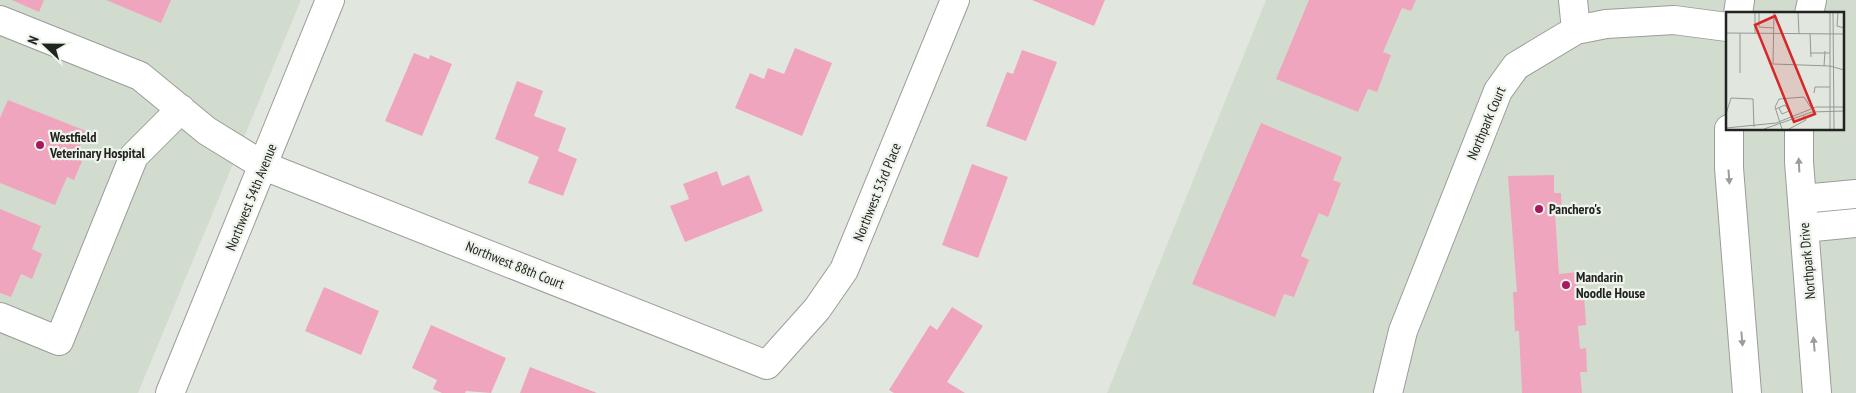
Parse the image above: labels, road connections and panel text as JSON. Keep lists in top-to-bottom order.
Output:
{
  "streets": {
    "street": [
      "Northpark Court",
      "Northwest 53rd Place",
      "Northwest 54th Avenue",
      "Northpark Drive",
      "Northwest 88th Court"
    ]
  },
  "crossings": [
    ["Northwest 53rd Place", "Northwest 88th Court"],
    ["Northwest 54th Avenue", "Northwest 88th Court"]
  ],
  "places": ["Westfield Veterinary Hospital", "Panchero's", "Mandarin Noodle House"],
  "north": "left"
}
